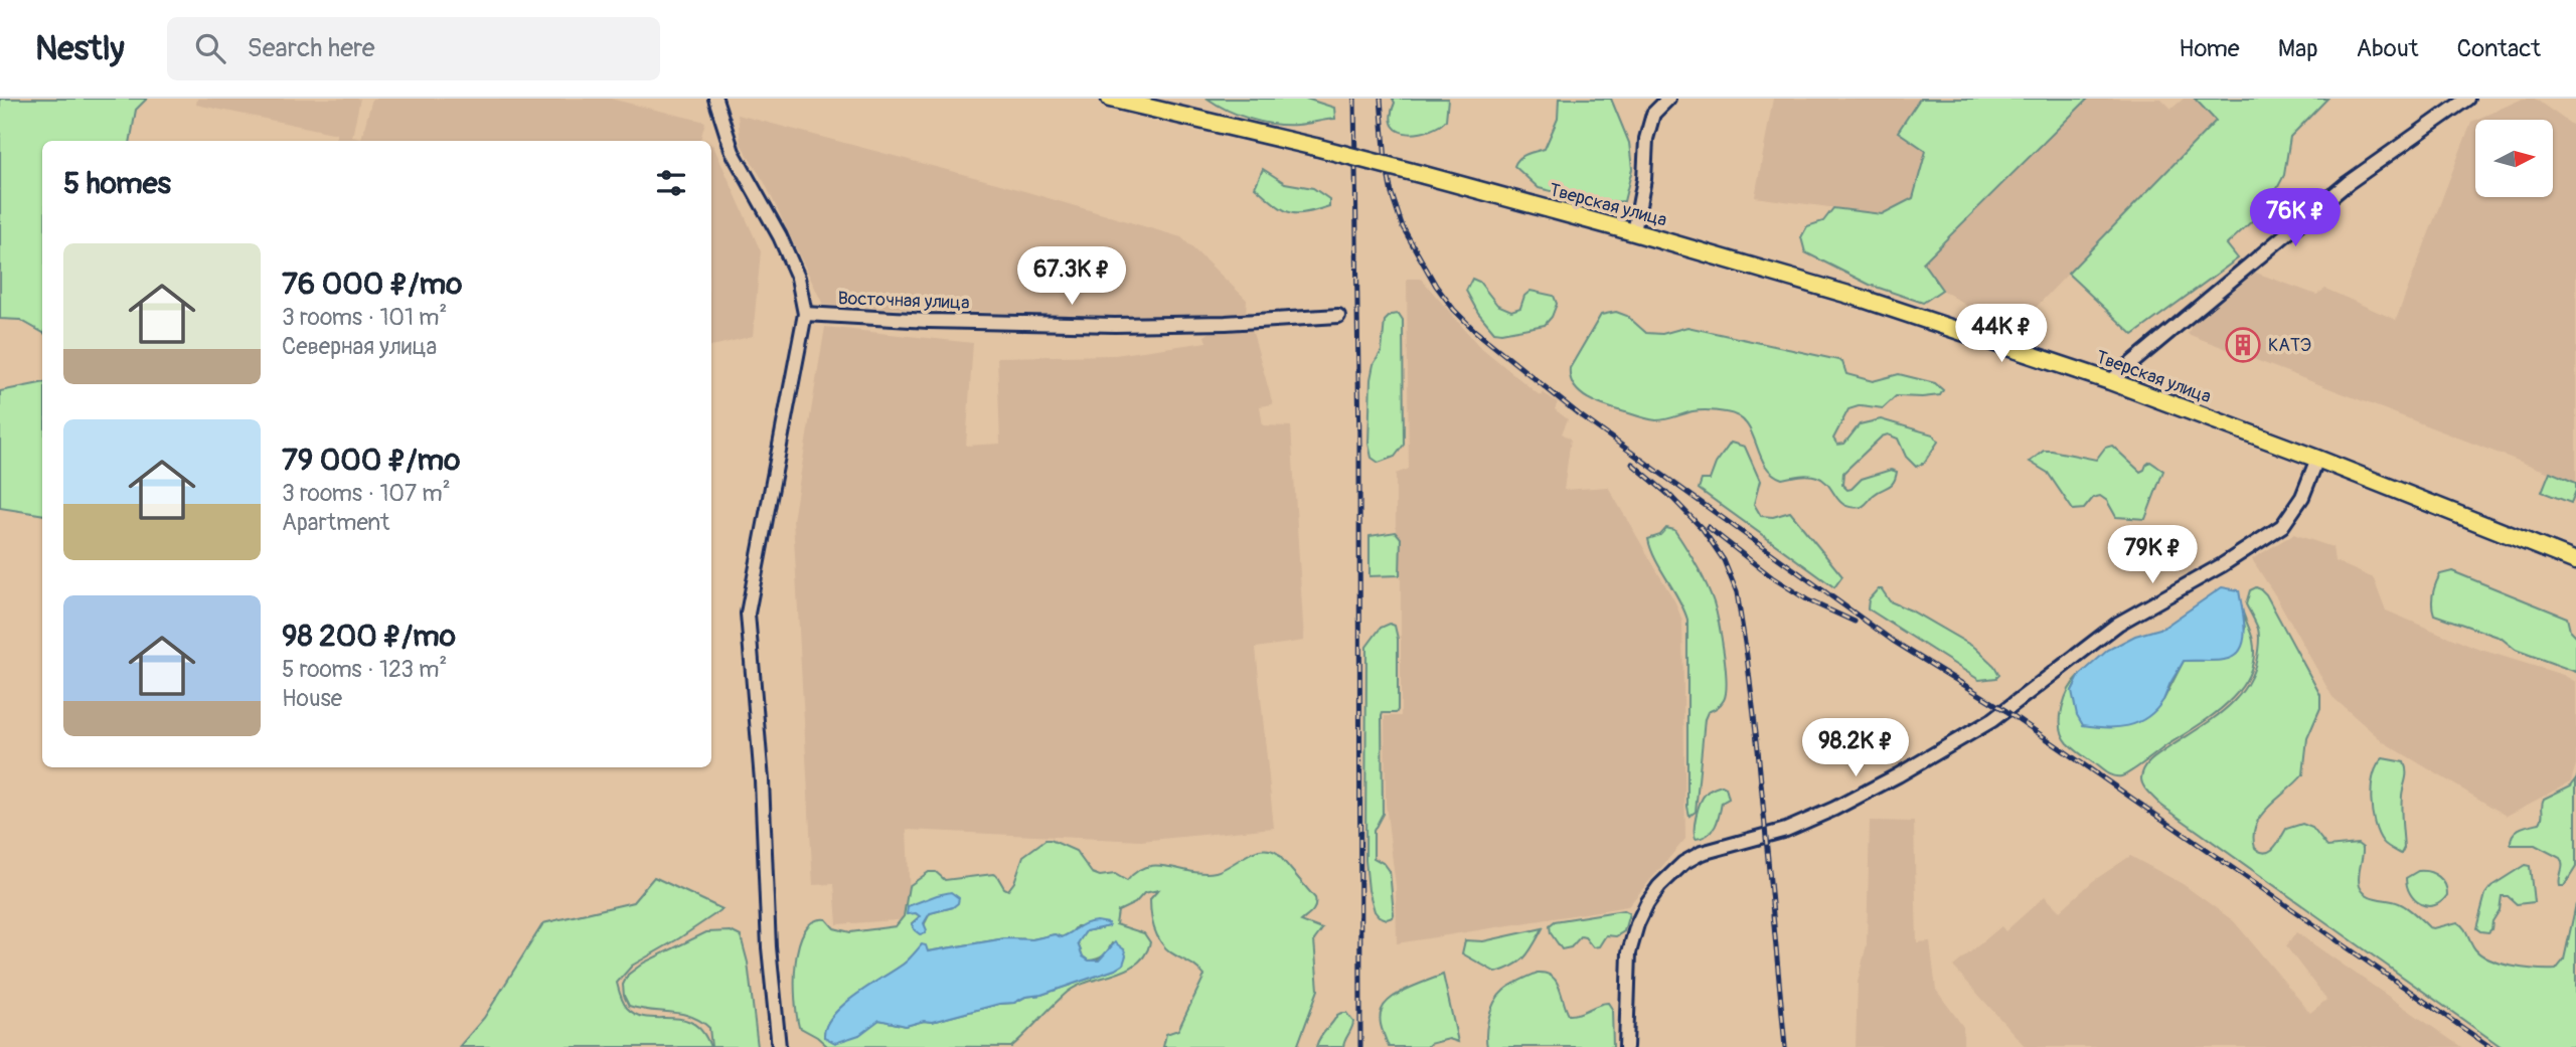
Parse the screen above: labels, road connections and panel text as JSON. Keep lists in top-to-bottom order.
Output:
{
  "streets": {
    "main road": ["Тверская улица"],
    "street": ["Восточная улица"]
  },
  "places": {
    "building": ["КАТЭ"]
  },
  "north": "right",
  "page": {
    "header": "Nestly",
    "search": "Search here",
    "nav": [
      "Home",
      "Map",
      "About",
      "Contact"
    ],
    "heading": "5 homes",
    "price": [
      "76K ₽",
      "67.3K ₽",
      "44K ₽",
      "79K ₽",
      "98.2K ₽"
    ],
    "list": [
      {
        "name": "76 000 ₽/mo",
        "note": "3 rooms · 101 m² · Северная улица"
      },
      {
        "name": "79 000 ₽/mo",
        "note": "3 rooms · 107 m² · Apartment"
      },
      {
        "name": "98 200 ₽/mo",
        "note": "5 rooms · 123 m² · House"
      }
    ]
  }
}
